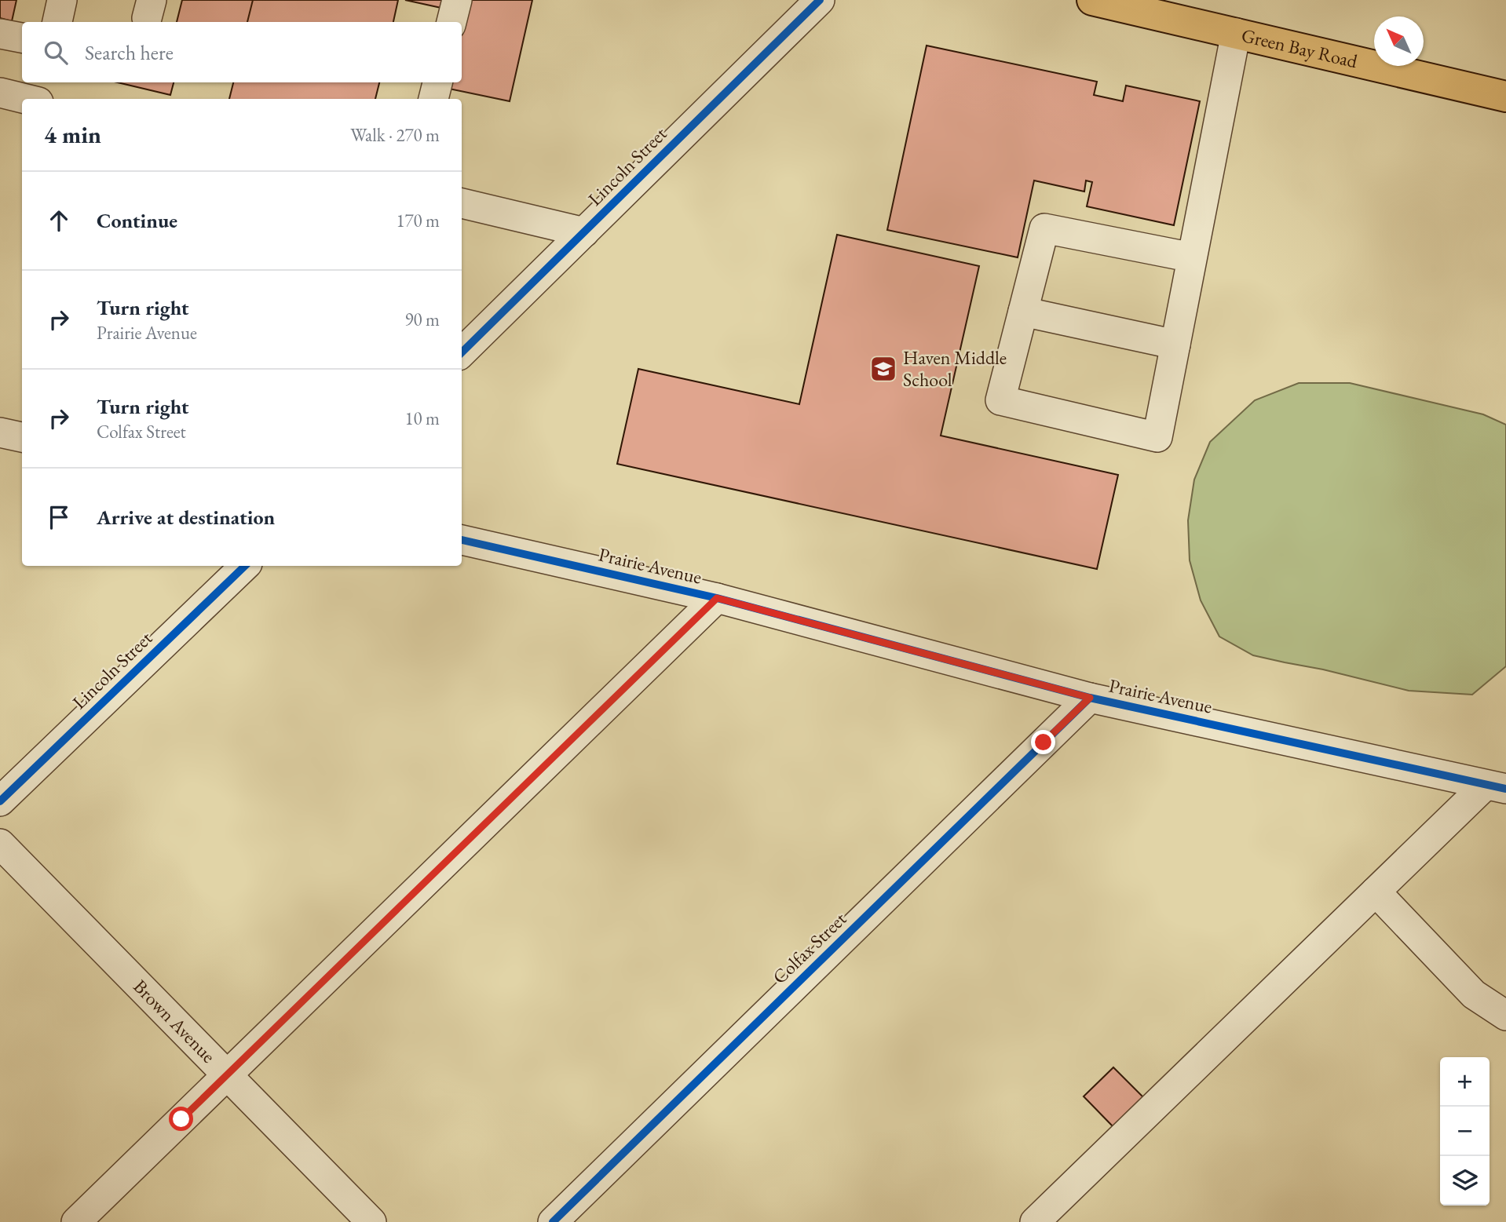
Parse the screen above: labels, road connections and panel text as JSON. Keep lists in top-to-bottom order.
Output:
{
  "streets": {
    "main road": ["Green Bay Road"],
    "street": [
      "Lincoln Street",
      "Prairie Avenue",
      "Colfax Street",
      "Brown Avenue"
    ]
  },
  "crossings": [
    ["Prairie Avenue", "Colfax Street"]
  ],
  "places": {
    "school or university": ["Haven Middle School"]
  },
  "north": "top left",
  "page": {
    "search": "Search here",
    "heading": ["4 min", "Walk · 270 m"],
    "list": [
      ["Continue", "170 m"],
      ["Turn right", "Prairie Avenue", "90 m"],
      ["Turn right", "Colfax Street", "10 m"],
      "Arrive at destination"
    ],
    "map_buttons": ["+", "−"]
  }
}
